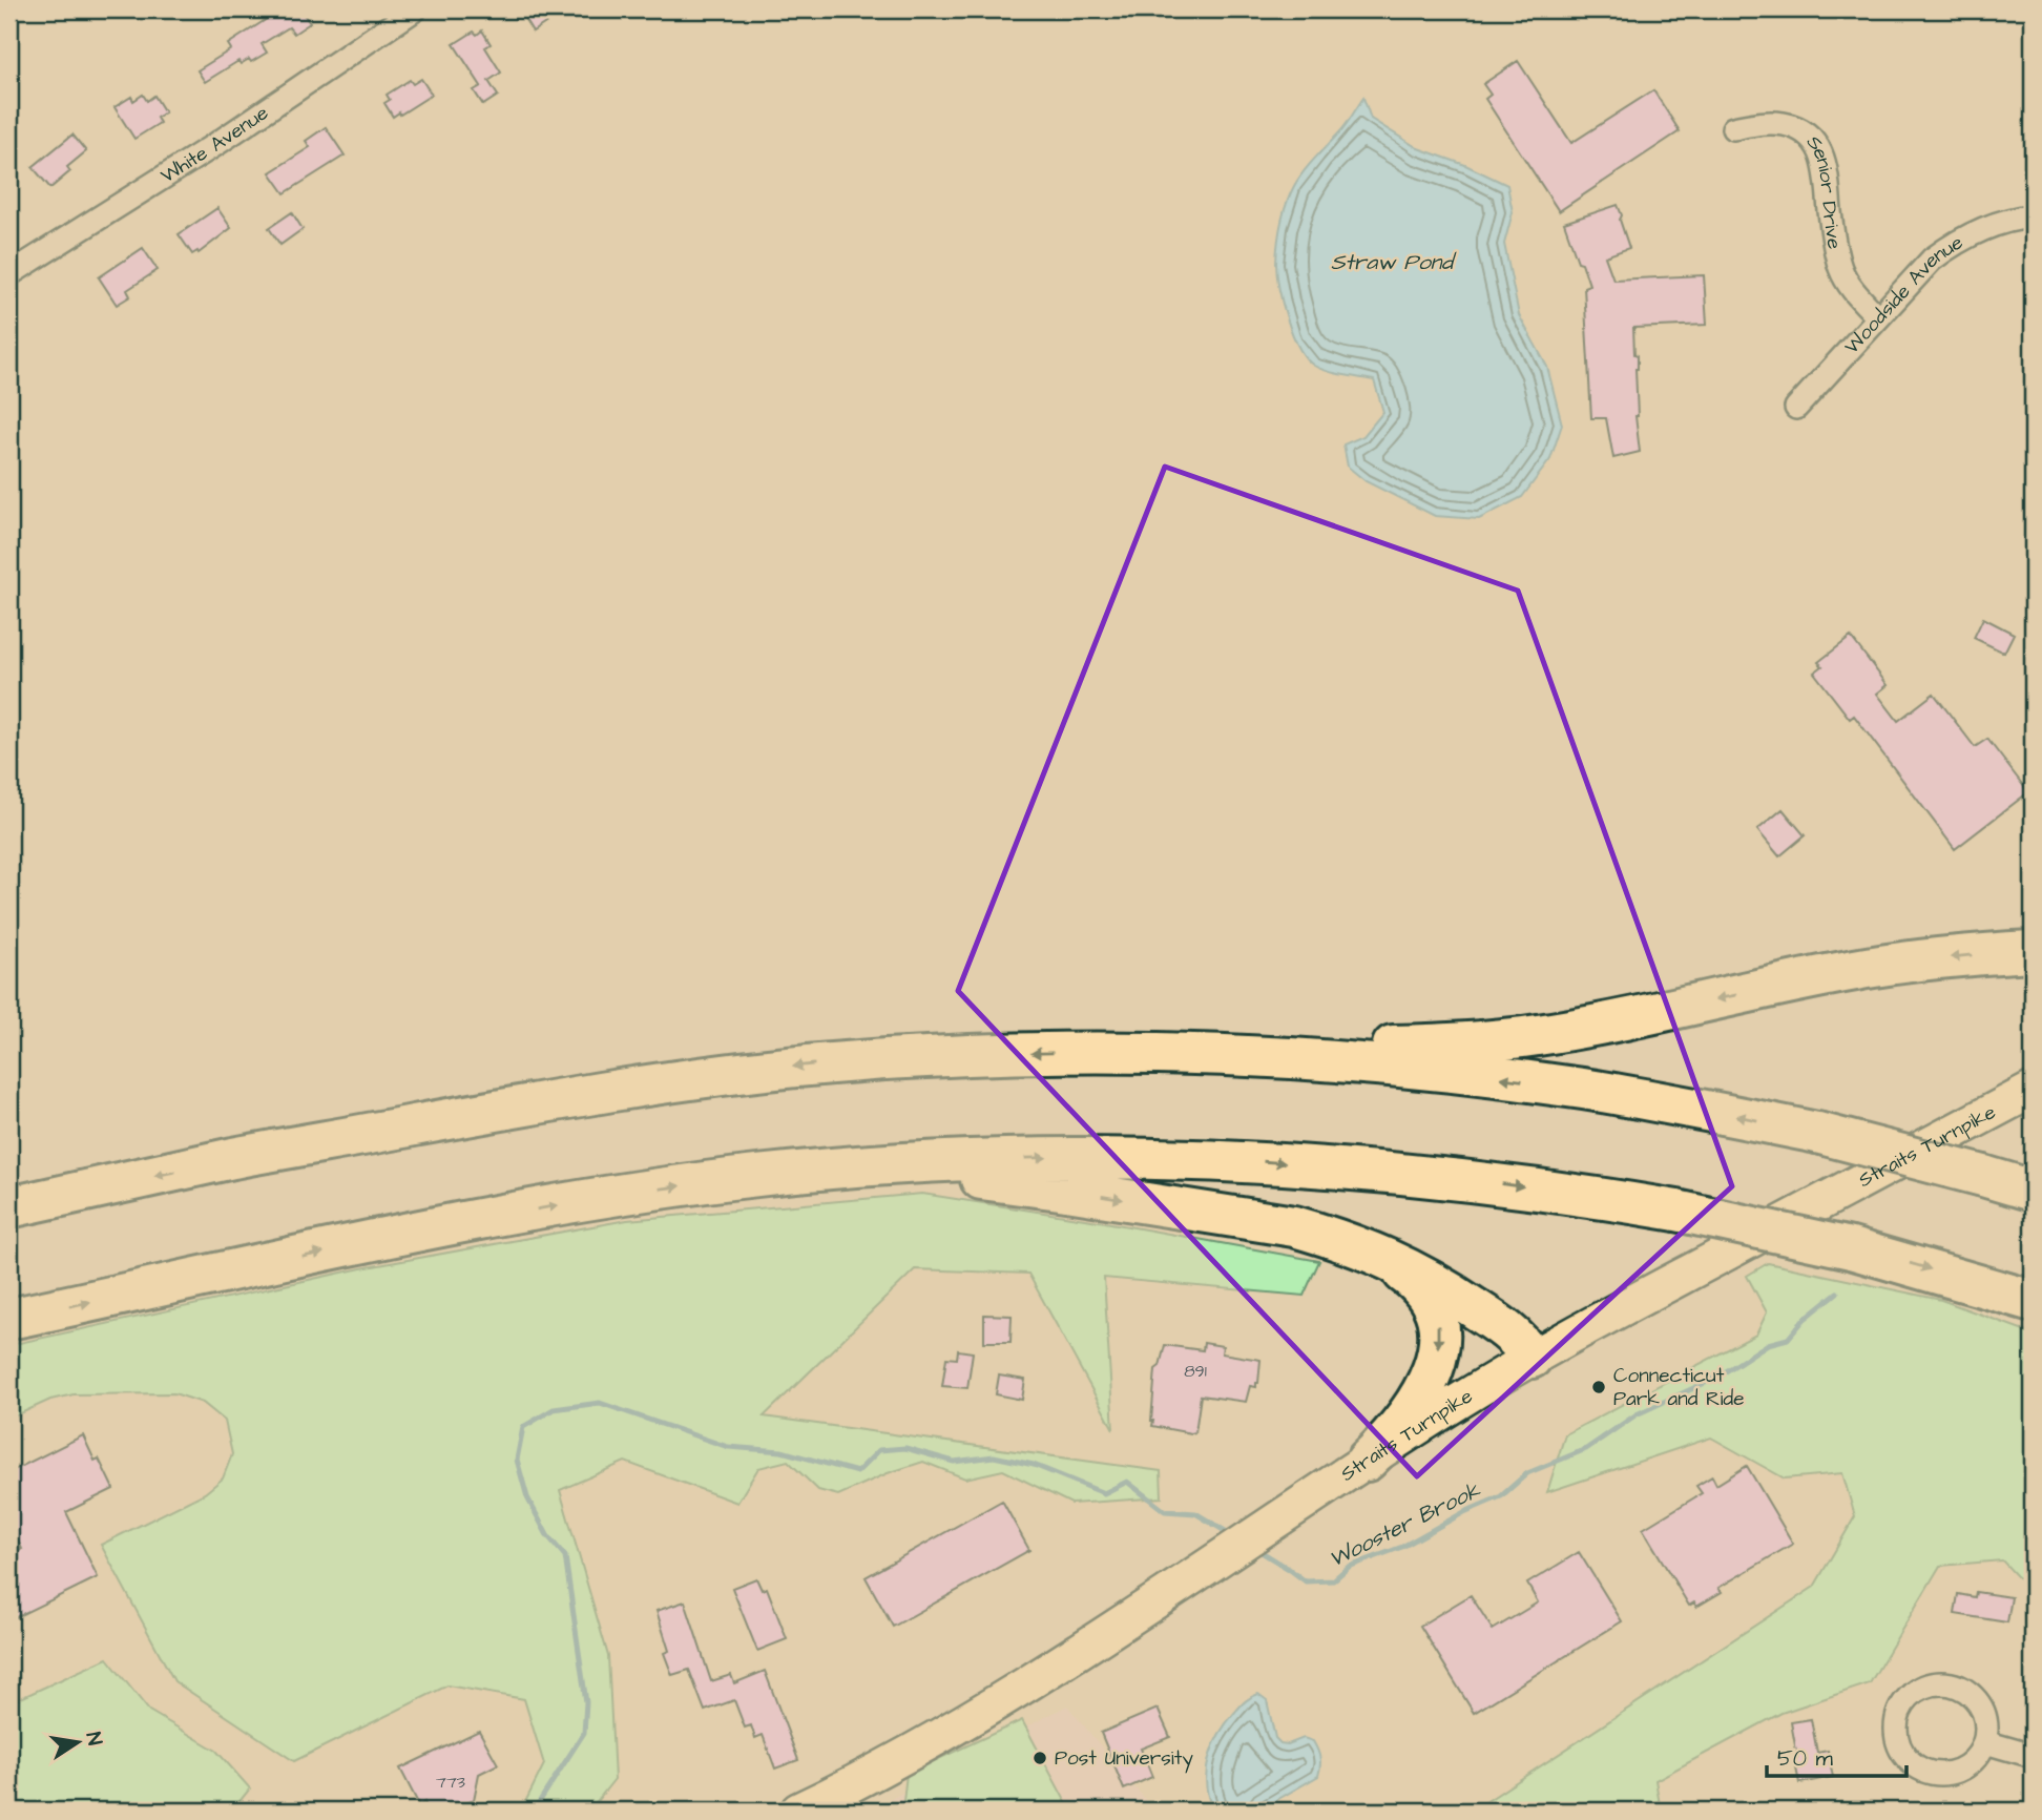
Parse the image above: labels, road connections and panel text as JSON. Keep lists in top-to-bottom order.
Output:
{
  "streets": {
    "main road": ["Straits Turnpike"],
    "street": ["White Avenue", "Senior Drive", "Woodside Avenue"]
  },
  "crossings": [
    ["Senior Drive", "Woodside Avenue"]
  ],
  "water": ["Straw Pond", "Wooster Brook"],
  "places": ["Connecticut Park and Ride", "Post University"],
  "house_numbers": ["891", "773"],
  "scale_bar": "50 m",
  "north": "right"
}
